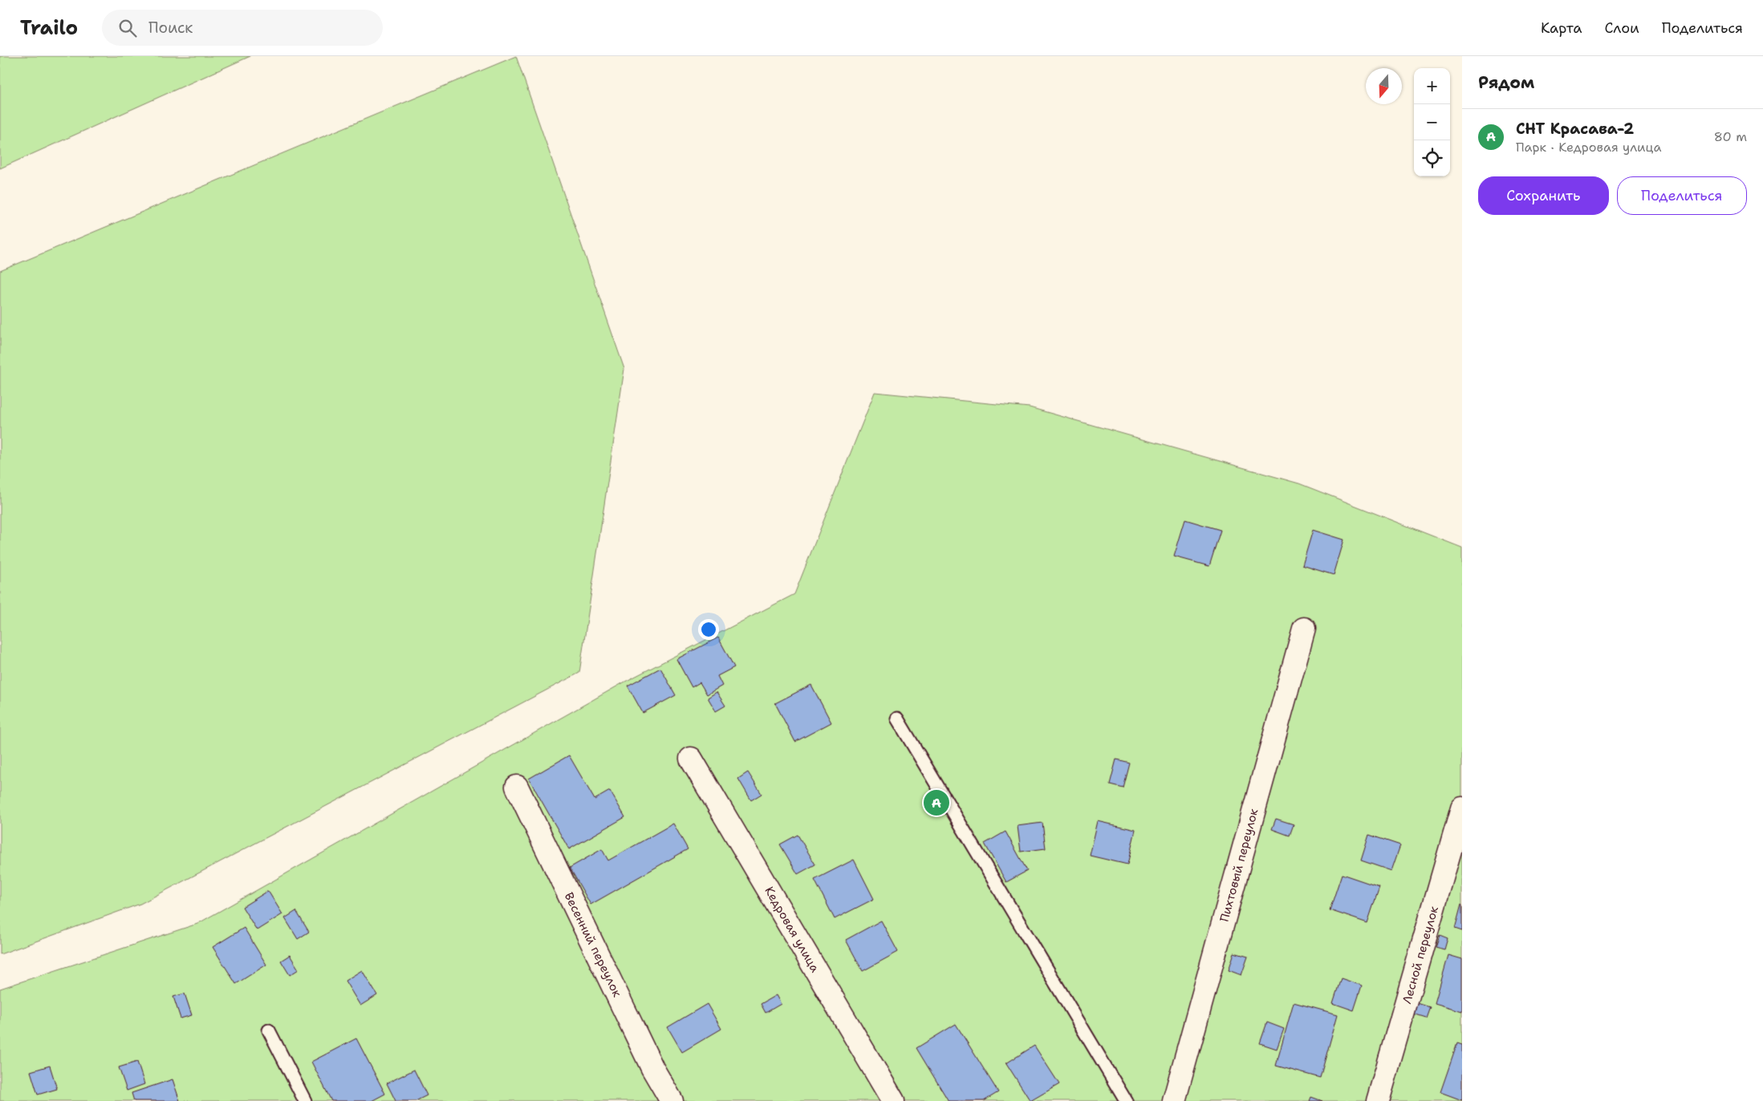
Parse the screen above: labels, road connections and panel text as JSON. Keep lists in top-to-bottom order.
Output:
{
  "streets": {
    "street": [
      "Пихтовый переулок",
      "Кедровая улица",
      "Весенний переулок",
      "Лесной переулок"
    ]
  },
  "north": "bottom",
  "page": {
    "header": "Trailo",
    "search": "Поиск",
    "nav": ["Карта", "Слои", "Поделиться"],
    "heading": "Рядом",
    "map_buttons": ["+", "−"],
    "list": [
      {
        "mark": "A",
        "name": "СНТ Красава-2",
        "note": "Парк · Кедровая улица",
        "value": "80 m"
      }
    ],
    "buttons": ["Сохранить", "Поделиться"],
    "pins": "A"
  }
}
